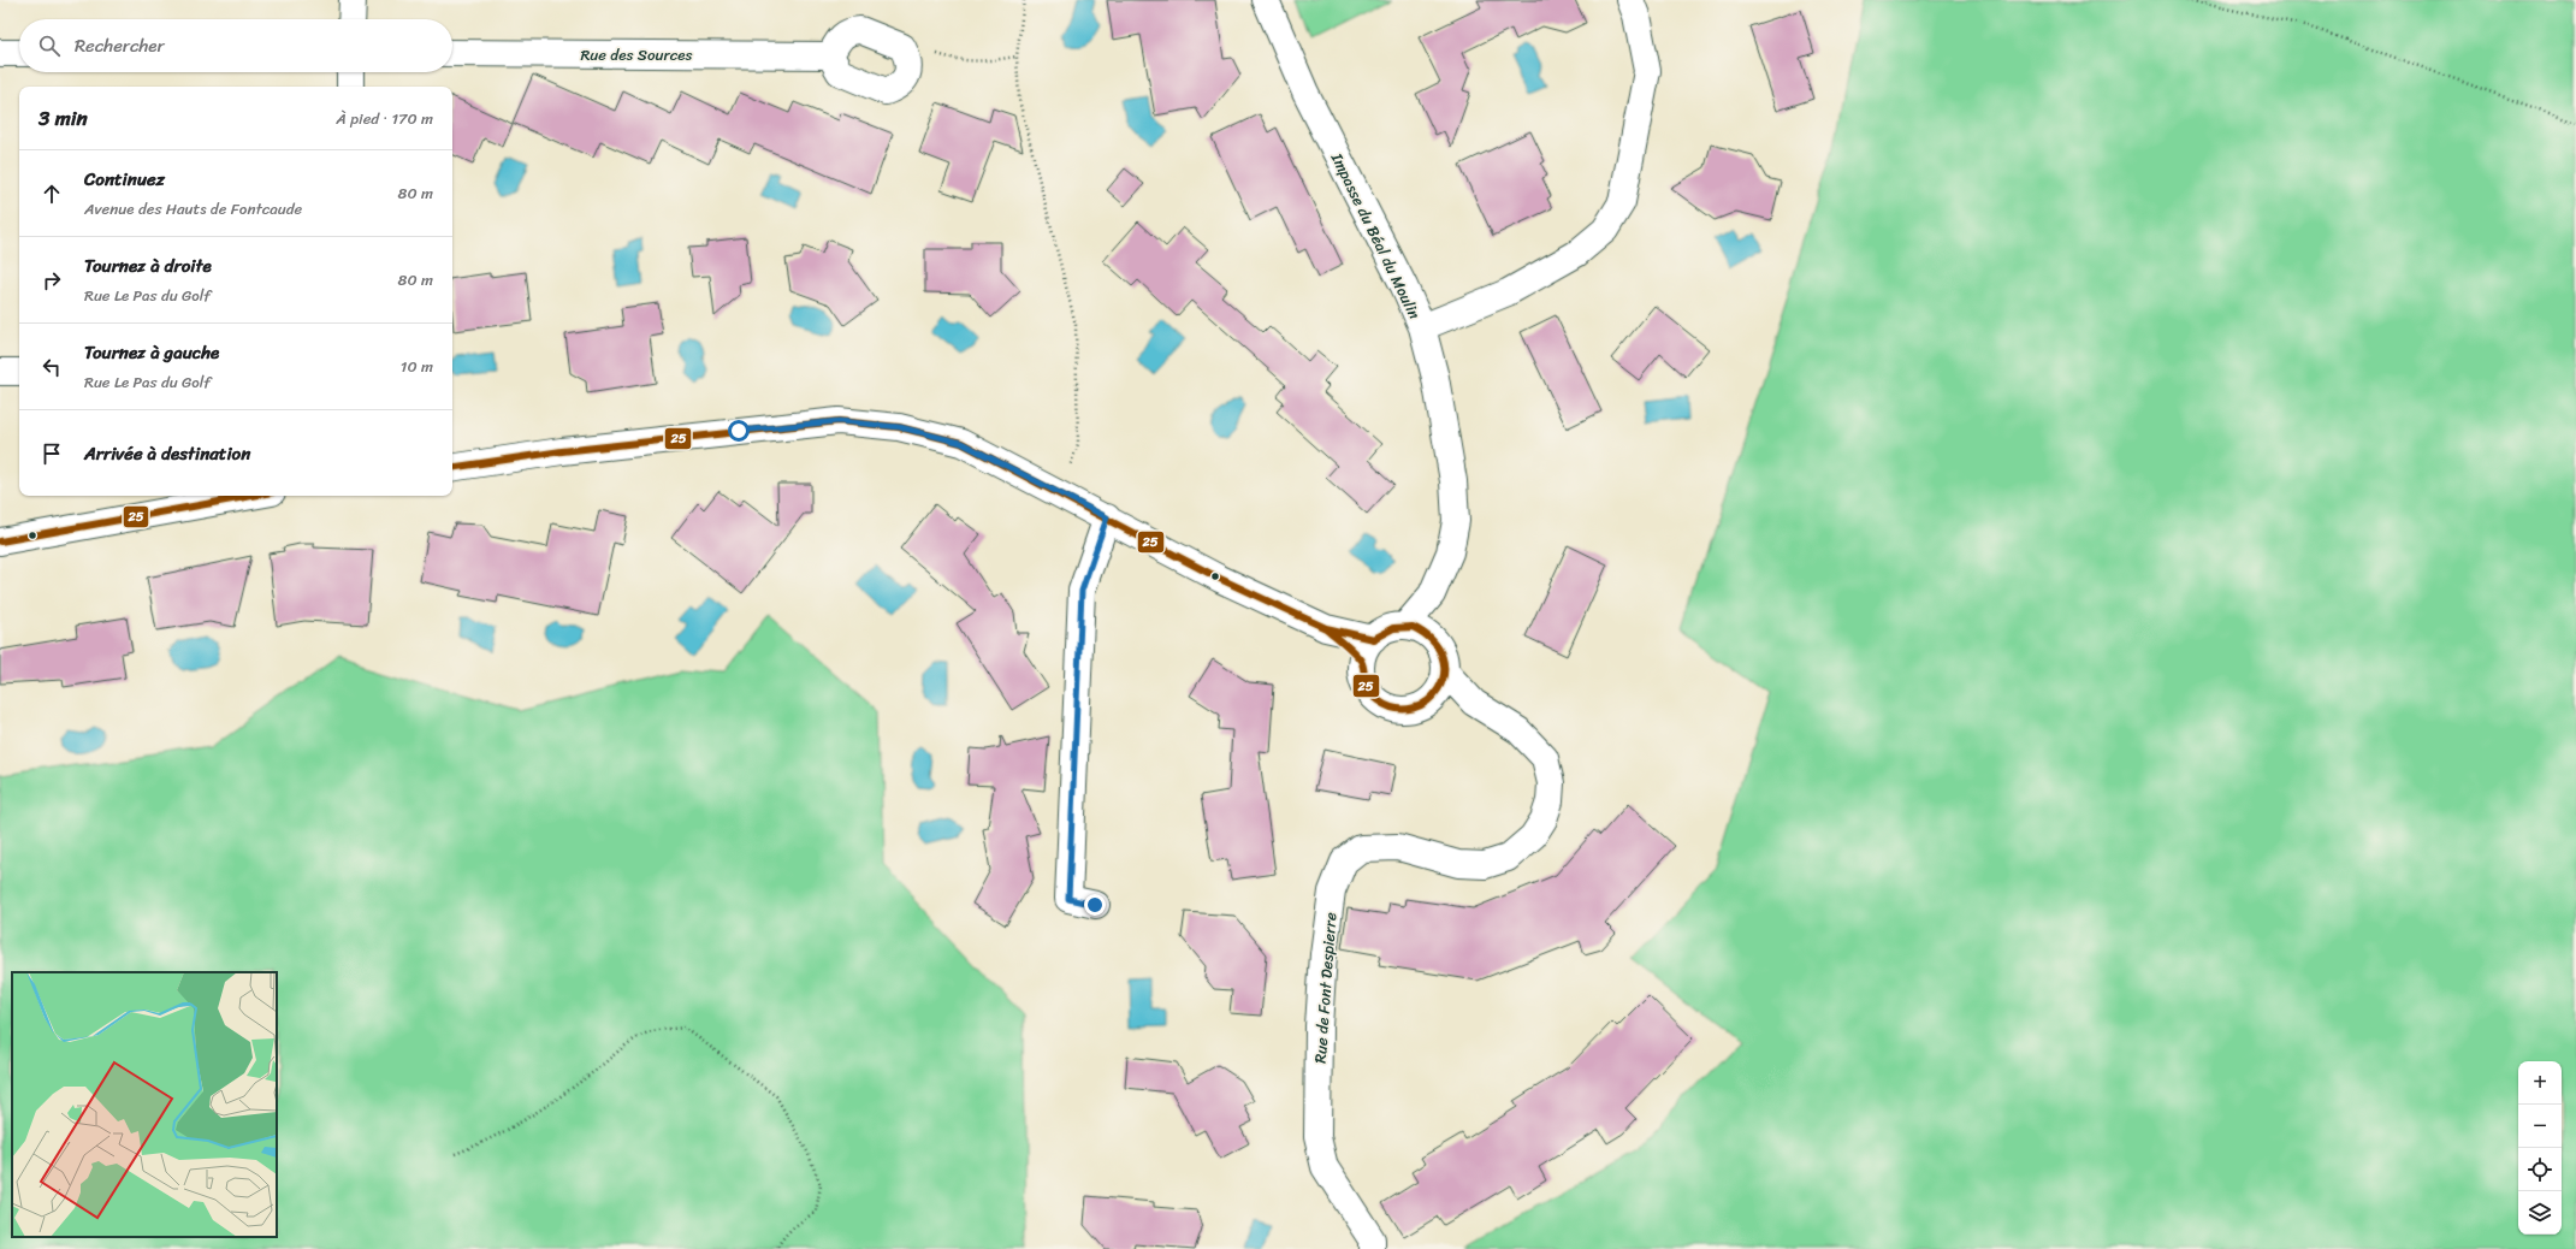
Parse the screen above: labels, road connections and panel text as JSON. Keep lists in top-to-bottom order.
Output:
{
  "streets": {
    "street": ["Rue des Sources", "Impasse du Béal du Moulin", "Rue de Font Despierre"]
  },
  "crossings": [
    ["Impasse du Béal du Moulin", "Rue de Font Despierre"]
  ],
  "lines": ["transit line 25"],
  "page": {
    "search": "Rechercher",
    "heading": ["3 min", "À pied · 170 m"],
    "list": [
      ["Continuez", "Avenue des Hauts de Fontcaude", "80 m"],
      ["Tournez à droite", "Rue Le Pas du Golf", "80 m"],
      ["Tournez à gauche", "Rue Le Pas du Golf", "10 m"],
      "Arrivée à destination"
    ],
    "map_buttons": ["+", "−"]
  }
}
